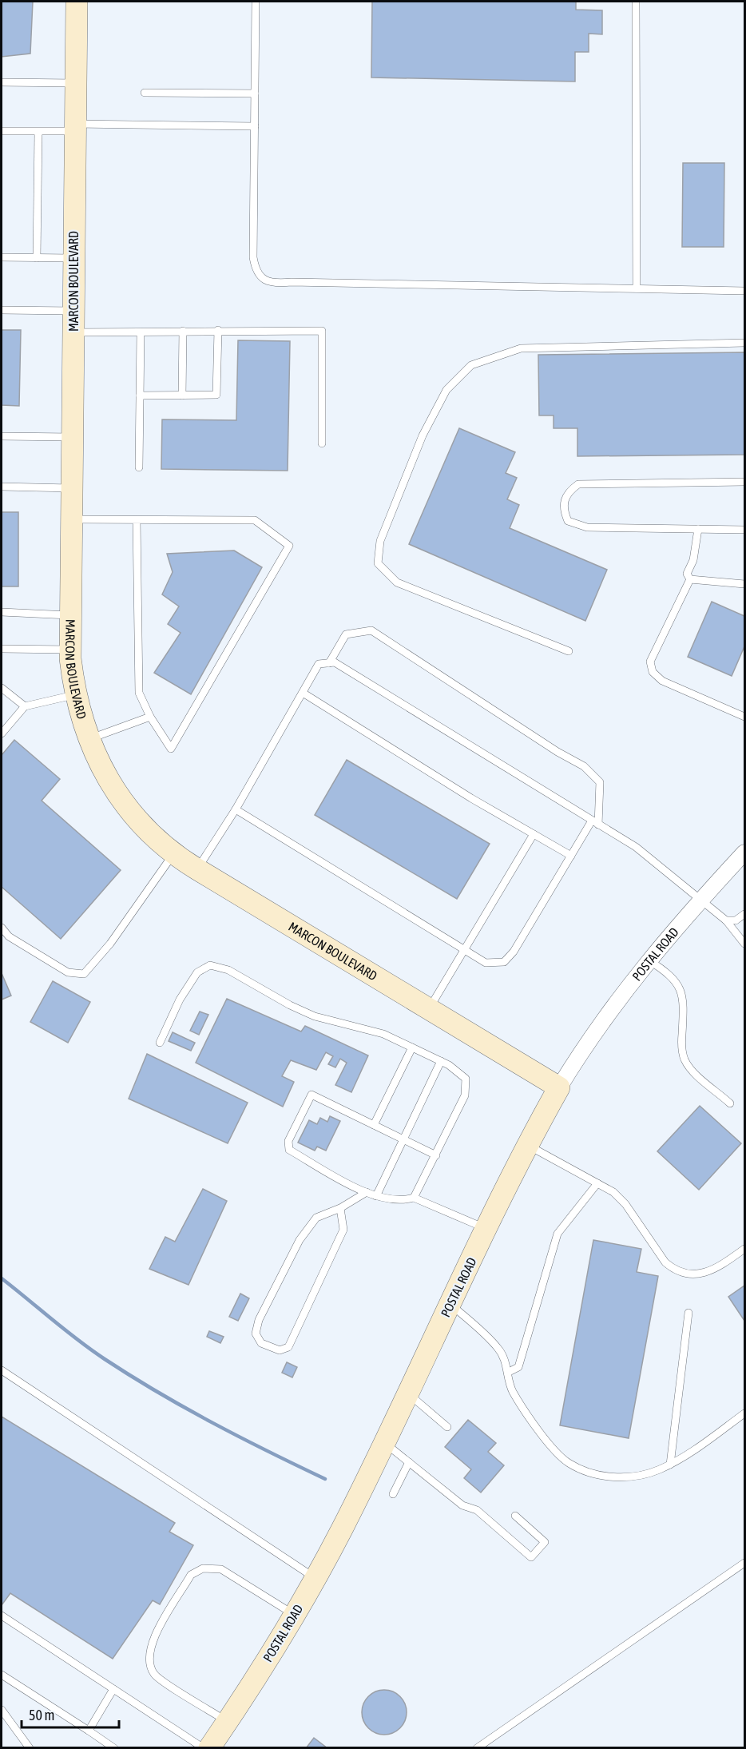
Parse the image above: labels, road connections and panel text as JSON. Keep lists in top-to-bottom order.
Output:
{
  "streets": {
    "street": ["MARCON BOULEVARD", "POSTAL ROAD"]
  },
  "crossings": [
    ["MARCON BOULEVARD", "POSTAL ROAD"]
  ],
  "scale_bar": "50 m"
}
